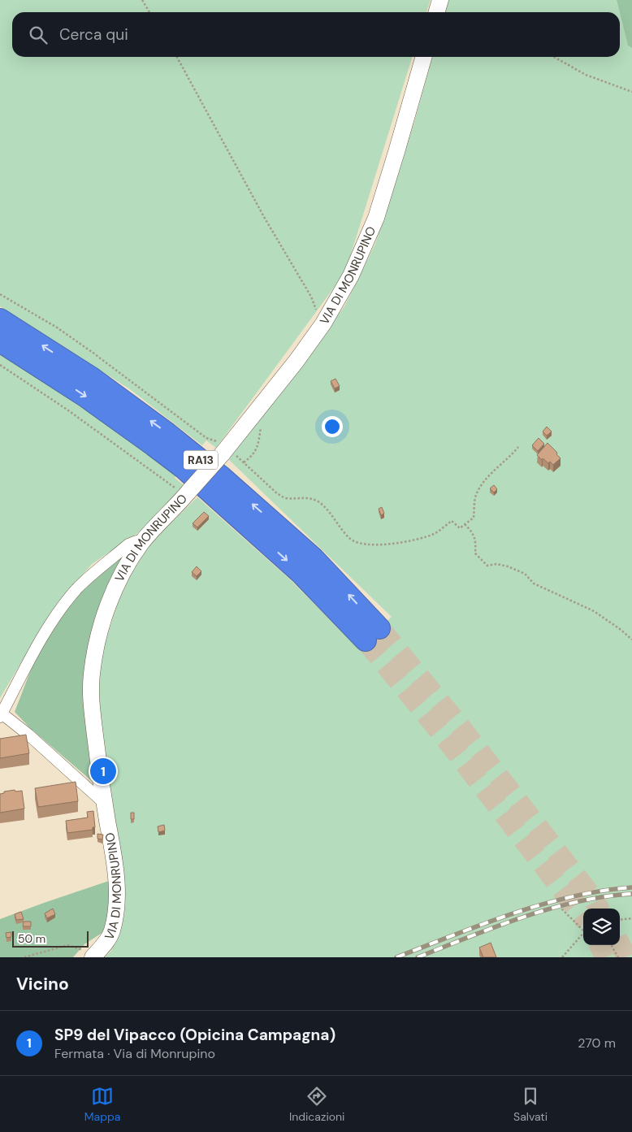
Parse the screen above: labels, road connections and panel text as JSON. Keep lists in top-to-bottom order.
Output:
{
  "streets": {
    "highway": ["RA13"],
    "main road": ["VIA DI MONRUPINO"]
  },
  "scale_bar": "50 m",
  "page": {
    "search": "Cerca qui",
    "pins": "1",
    "scale": "50 m",
    "heading": "Vicino",
    "list": [
      {
        "mark": "1",
        "name": "SP9 del Vipacco (Opicina Campagna)",
        "note": "Fermata · Via di Monrupino",
        "value": "270 m"
      }
    ],
    "nav": ["Mappa", "Indicazioni", "Salvati"]
  }
}
